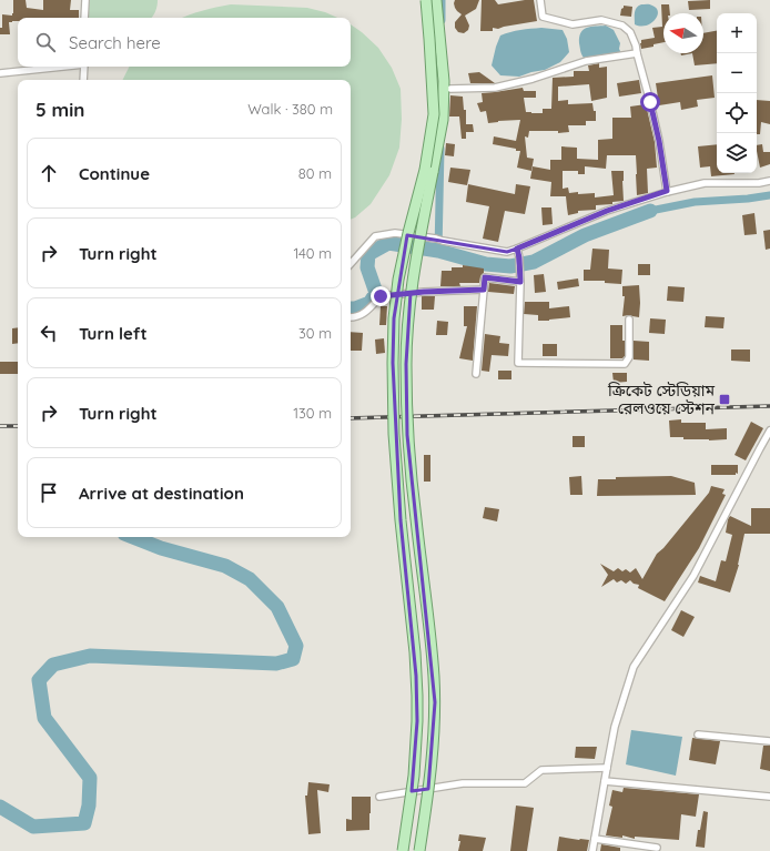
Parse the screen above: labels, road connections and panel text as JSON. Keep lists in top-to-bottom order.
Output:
{
  "places": {
    "transit": ["ক্রিকেট স্টেডিয়াম রেলওয়ে স্টেশন"]
  },
  "north": "left",
  "page": {
    "map_buttons": ["+", "−"],
    "search": "Search here",
    "heading": ["5 min", "Walk · 380 m"],
    "list": [
      ["Continue", "80 m"],
      ["Turn right", "140 m"],
      ["Turn left", "30 m"],
      ["Turn right", "130 m"],
      "Arrive at destination"
    ]
  }
}
